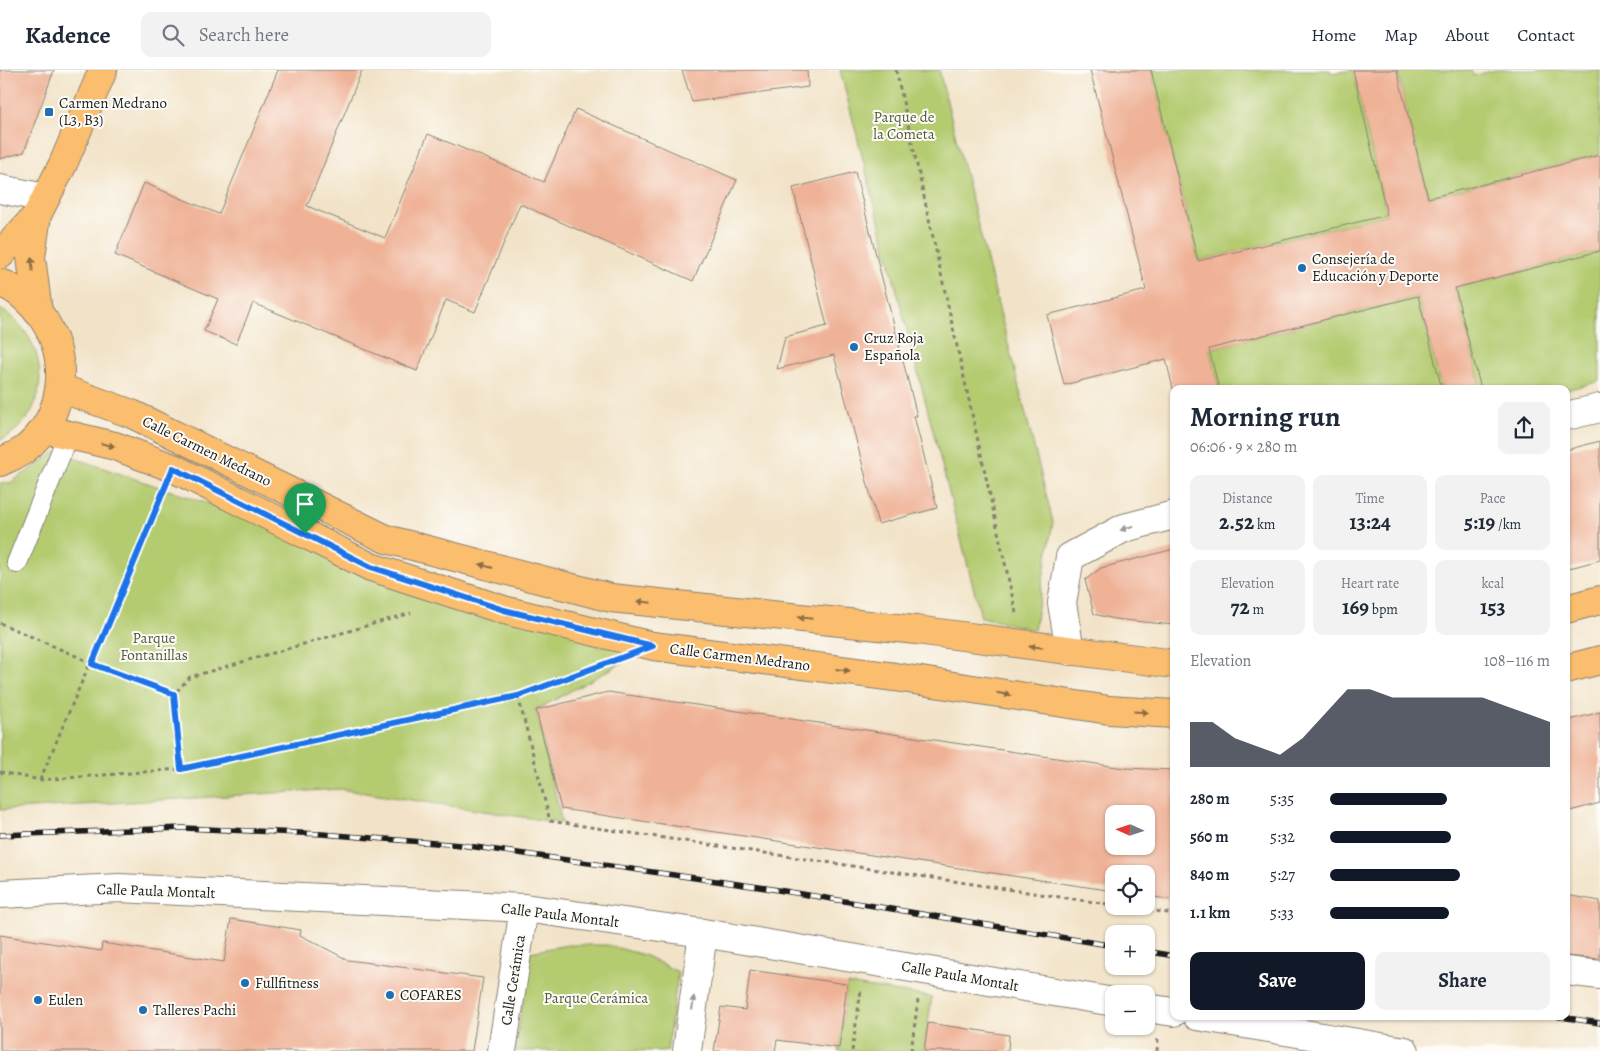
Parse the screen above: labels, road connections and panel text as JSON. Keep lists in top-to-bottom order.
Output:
{
  "streets": {
    "main road": ["Calle Carmen Medrano"],
    "street": ["Calle Paula Montalt", "Calle Cerámica"]
  },
  "crossings": [
    ["Calle Paula Montalt", "Calle Cerámica"]
  ],
  "parks": ["Parque de la Cometa", "Parque Fontanillas", "Parque Cerámica"],
  "places": {
    "transit": ["Carmen Medrano (L3, B3)"],
    "other": [
      "Consejería de Educación y Deporte",
      "Cruz Roja Española",
      "Fullfitness",
      "COFARES",
      "Eulen",
      "Talleres Pachi"
    ]
  },
  "north": "left",
  "page": {
    "header": "Kadence",
    "search": "Search here",
    "nav": [
      "Home",
      "Map",
      "About",
      "Contact"
    ],
    "heading": ["Morning run", "06:06 · 9 × 280 m"],
    "stats": [
      ["Distance", "2.52 km"],
      ["Time", "13:24"],
      ["Pace", "5:19 /km"],
      ["Elevation", "72 m"],
      ["Heart rate", "169 bpm"],
      ["kcal", "153"]
    ],
    "chart": ["Elevation", "108–116 m"],
    "list": [
      {
        "name": "280 m",
        "note": "5:35"
      },
      {
        "name": "560 m",
        "note": "5:32"
      },
      {
        "name": "840 m",
        "note": "5:27"
      },
      {
        "name": "1.1 km",
        "note": "5:33"
      }
    ],
    "map_buttons": ["+", "−"],
    "buttons": ["Save", "Share"]
  }
}
